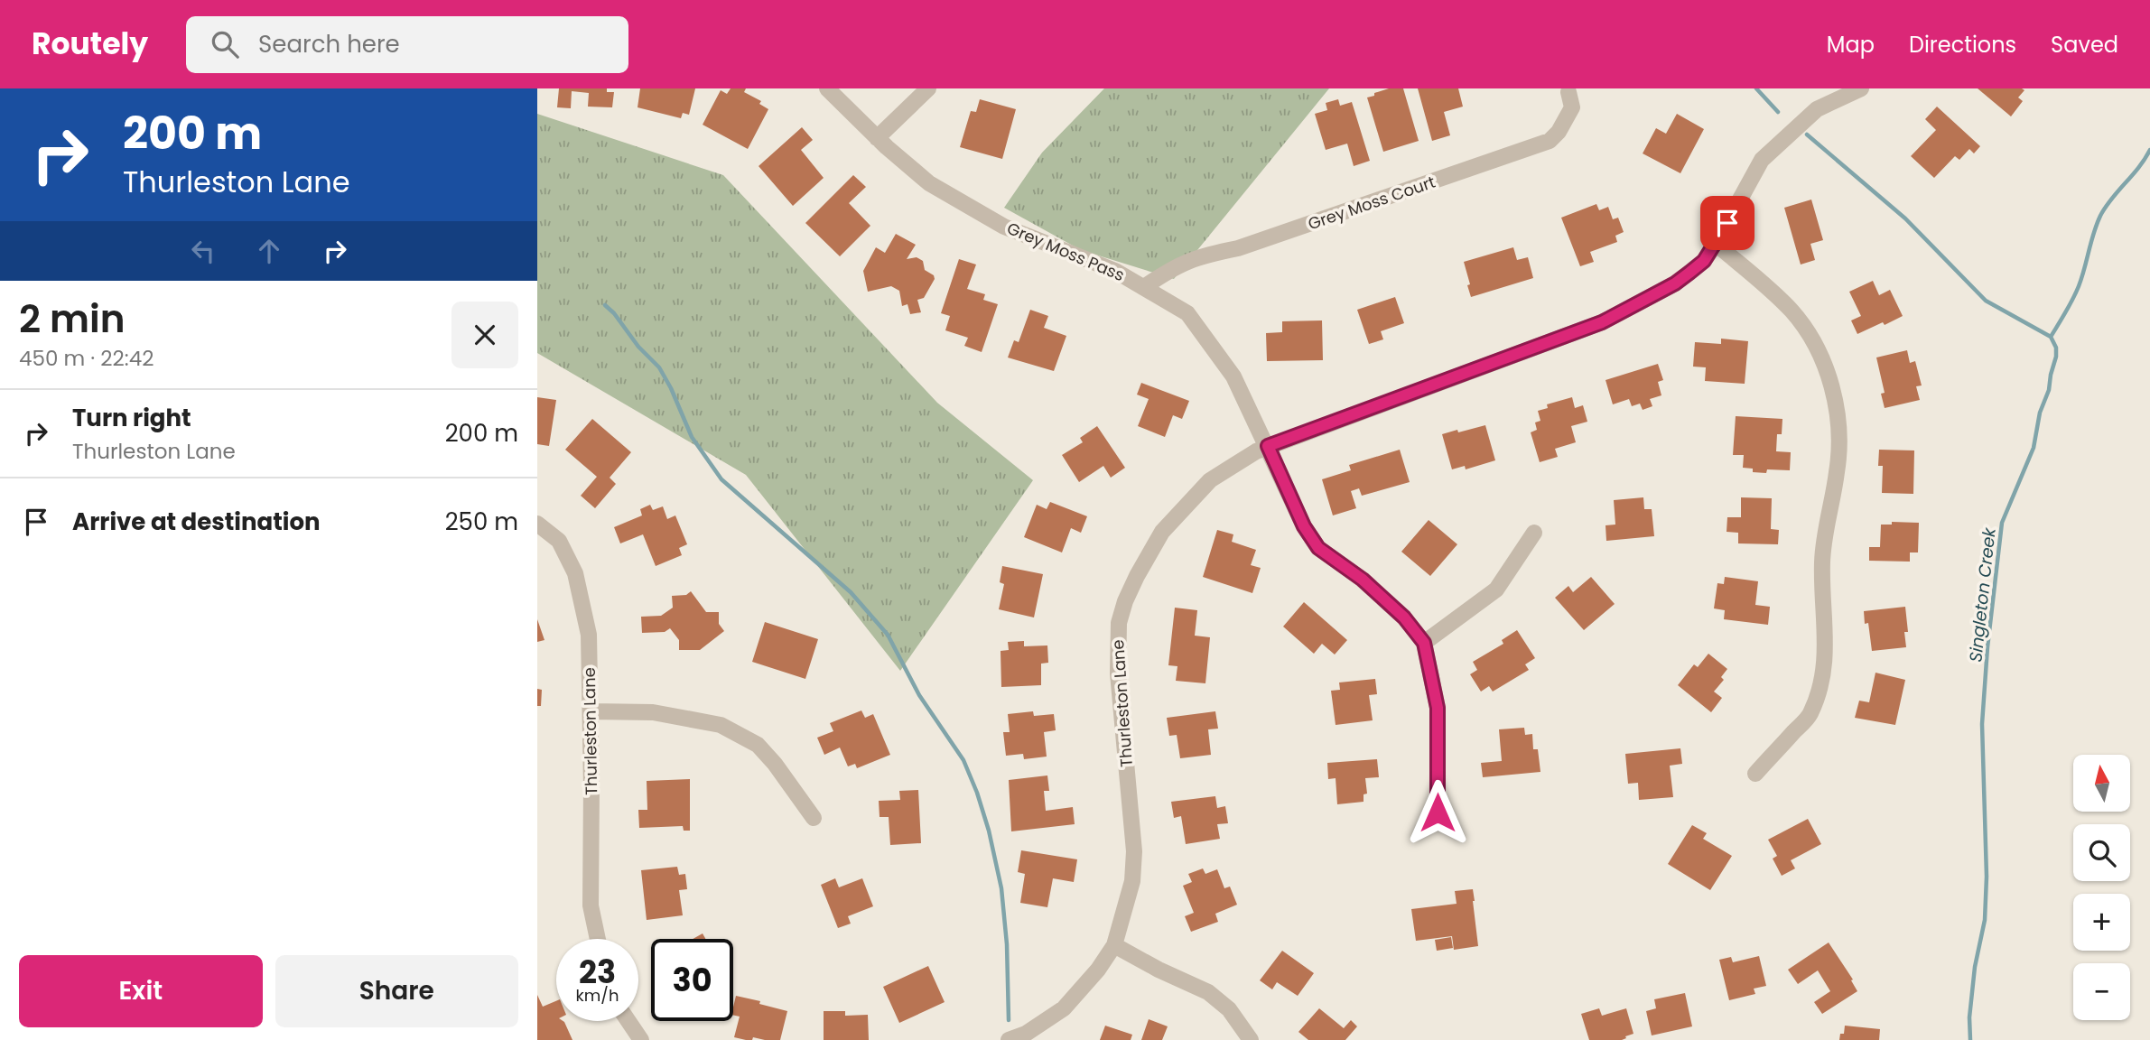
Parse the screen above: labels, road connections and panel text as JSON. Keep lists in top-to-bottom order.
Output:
{
  "streets": {
    "street": ["Grey Moss Court", "Grey Moss Pass", "Thurleston Lane"]
  },
  "crossings": [
    ["Grey Moss Court", "Grey Moss Pass"],
    ["Grey Moss Pass", "Thurleston Lane"]
  ],
  "water": ["Singleton Creek"],
  "north": "top",
  "page": {
    "header": "Routely",
    "search": "Search here",
    "nav": ["Map", "Directions", "Saved"],
    "turn": ["200 m", "Thurleston Lane"],
    "heading": ["2 min", "450 m · 22:42"],
    "list": [
      {
        "name": "Turn right",
        "note": "Thurleston Lane",
        "value": "200 m"
      },
      {
        "name": "Arrive at destination",
        "value": "250 m"
      }
    ],
    "map_buttons": ["+", "−"],
    "speed": "23 km/h",
    "limit": "30",
    "buttons": ["Exit", "Share"]
  }
}
